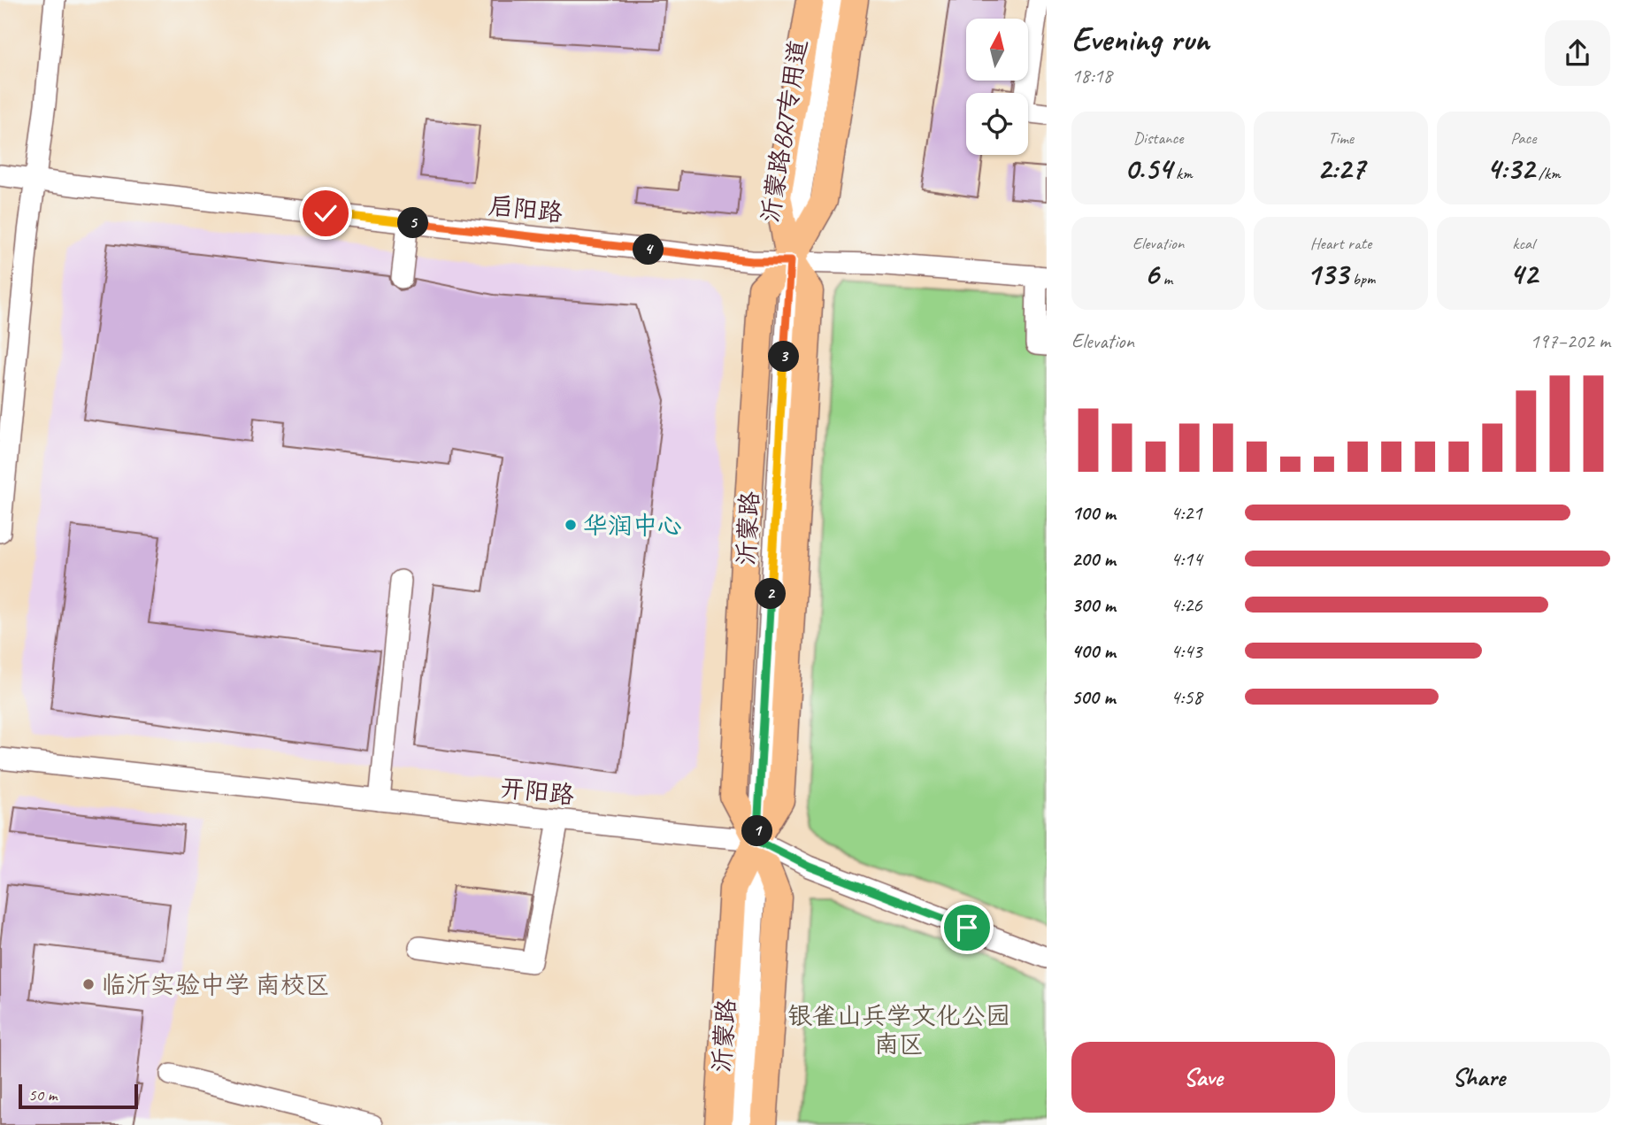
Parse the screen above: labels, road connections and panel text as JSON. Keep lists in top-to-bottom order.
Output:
{
  "streets": {
    "main road": ["沂蒙路"],
    "street": ["沂蒙路BRT专用道", "启阳路", "开阳路"]
  },
  "crossings": [
    ["沂蒙路BRT专用道", "启阳路"],
    ["沂蒙路BRT专用道", "沂蒙路"],
    ["启阳路", "沂蒙路"],
    ["沂蒙路", "开阳路"]
  ],
  "parks": ["银雀山兵学文化公园 南区"],
  "places": ["华润中心", "临沂实验中学 南校区"],
  "scale_bar": "50 m",
  "north": "top",
  "page": {
    "heading": ["Evening run", "18:18"],
    "stats": [
      ["Distance", "0.54 km"],
      ["Time", "2:27"],
      ["Pace", "4:32 /km"],
      ["Elevation", "6 m"],
      ["Heart rate", "133 bpm"],
      ["kcal", "42"]
    ],
    "pins": [
      "5",
      "4",
      "3",
      "2",
      "1"
    ],
    "chart": ["Elevation", "197–202 m"],
    "list": [
      {
        "name": "100 m",
        "note": "4:21"
      },
      {
        "name": "200 m",
        "note": "4:14"
      },
      {
        "name": "300 m",
        "note": "4:26"
      },
      {
        "name": "400 m",
        "note": "4:43"
      },
      {
        "name": "500 m",
        "note": "4:58"
      }
    ],
    "buttons": ["Save", "Share"],
    "scale": "50 m"
  }
}
